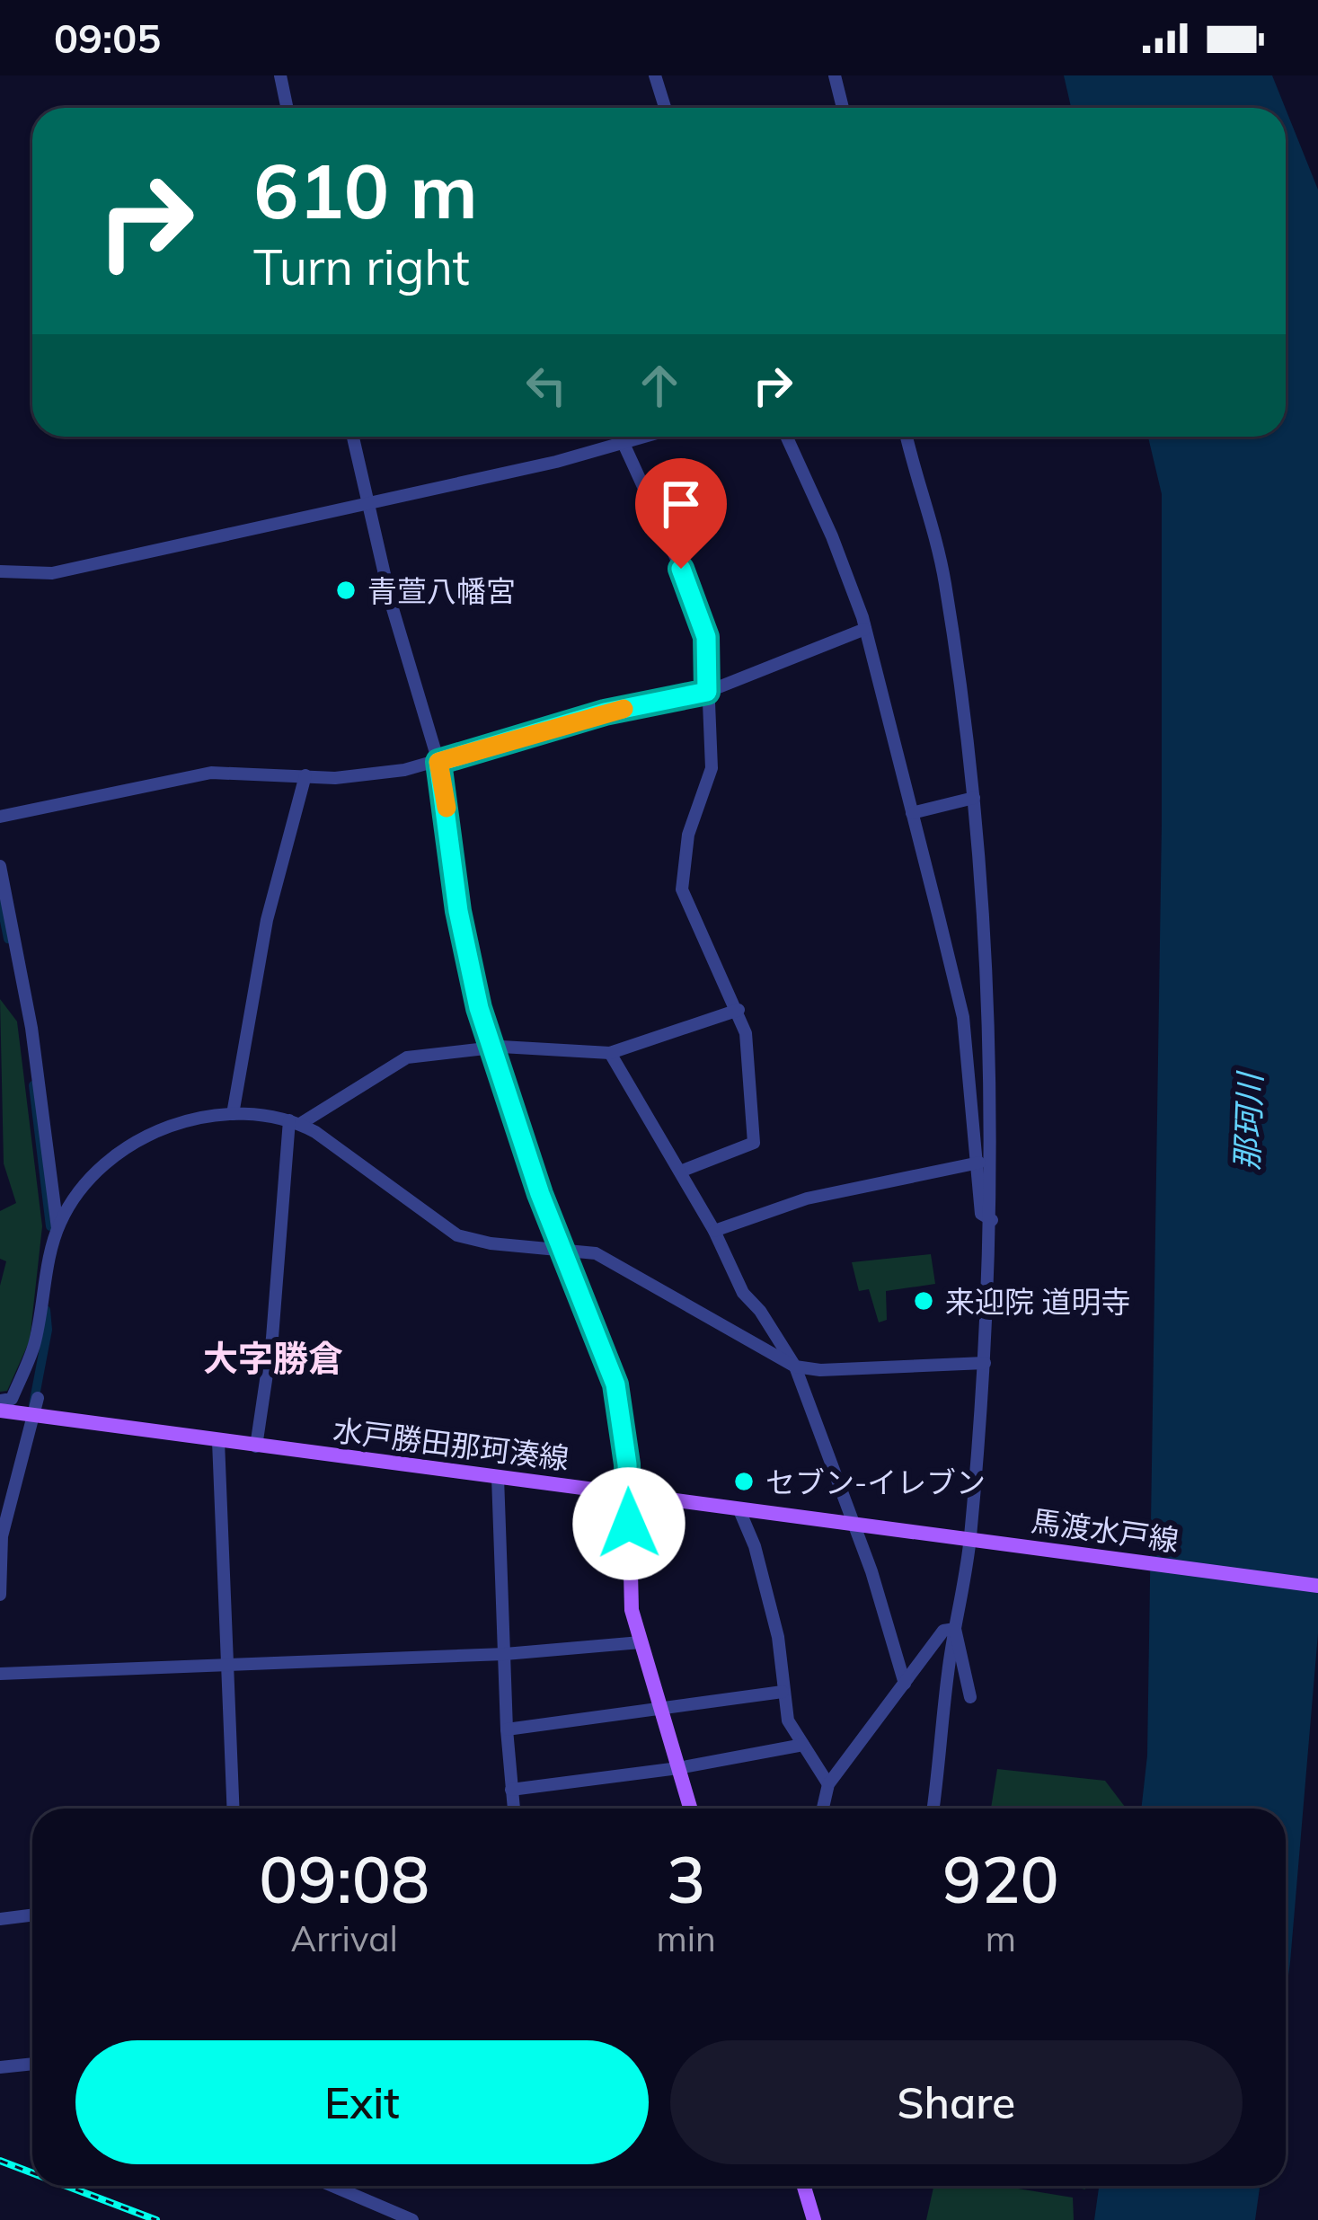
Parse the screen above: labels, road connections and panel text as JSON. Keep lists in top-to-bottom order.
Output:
{
  "streets": {
    "main road": ["水戸勝田那珂湊線", "馬渡水戸線"]
  },
  "crossings": [
    ["水戸勝田那珂湊線", "馬渡水戸線"]
  ],
  "districts": ["大字勝倉"],
  "water": ["那珂川"],
  "places": ["青萱八幡宮", "来迎院 道明寺", "セブン-イレブン"],
  "page": {
    "status": "09:05",
    "turn": ["610 m", "Turn right"],
    "eta": [
      "09:08",
      "Arrival",
      "3",
      "min",
      "920",
      "m"
    ],
    "buttons": ["Exit", "Share"]
  }
}
